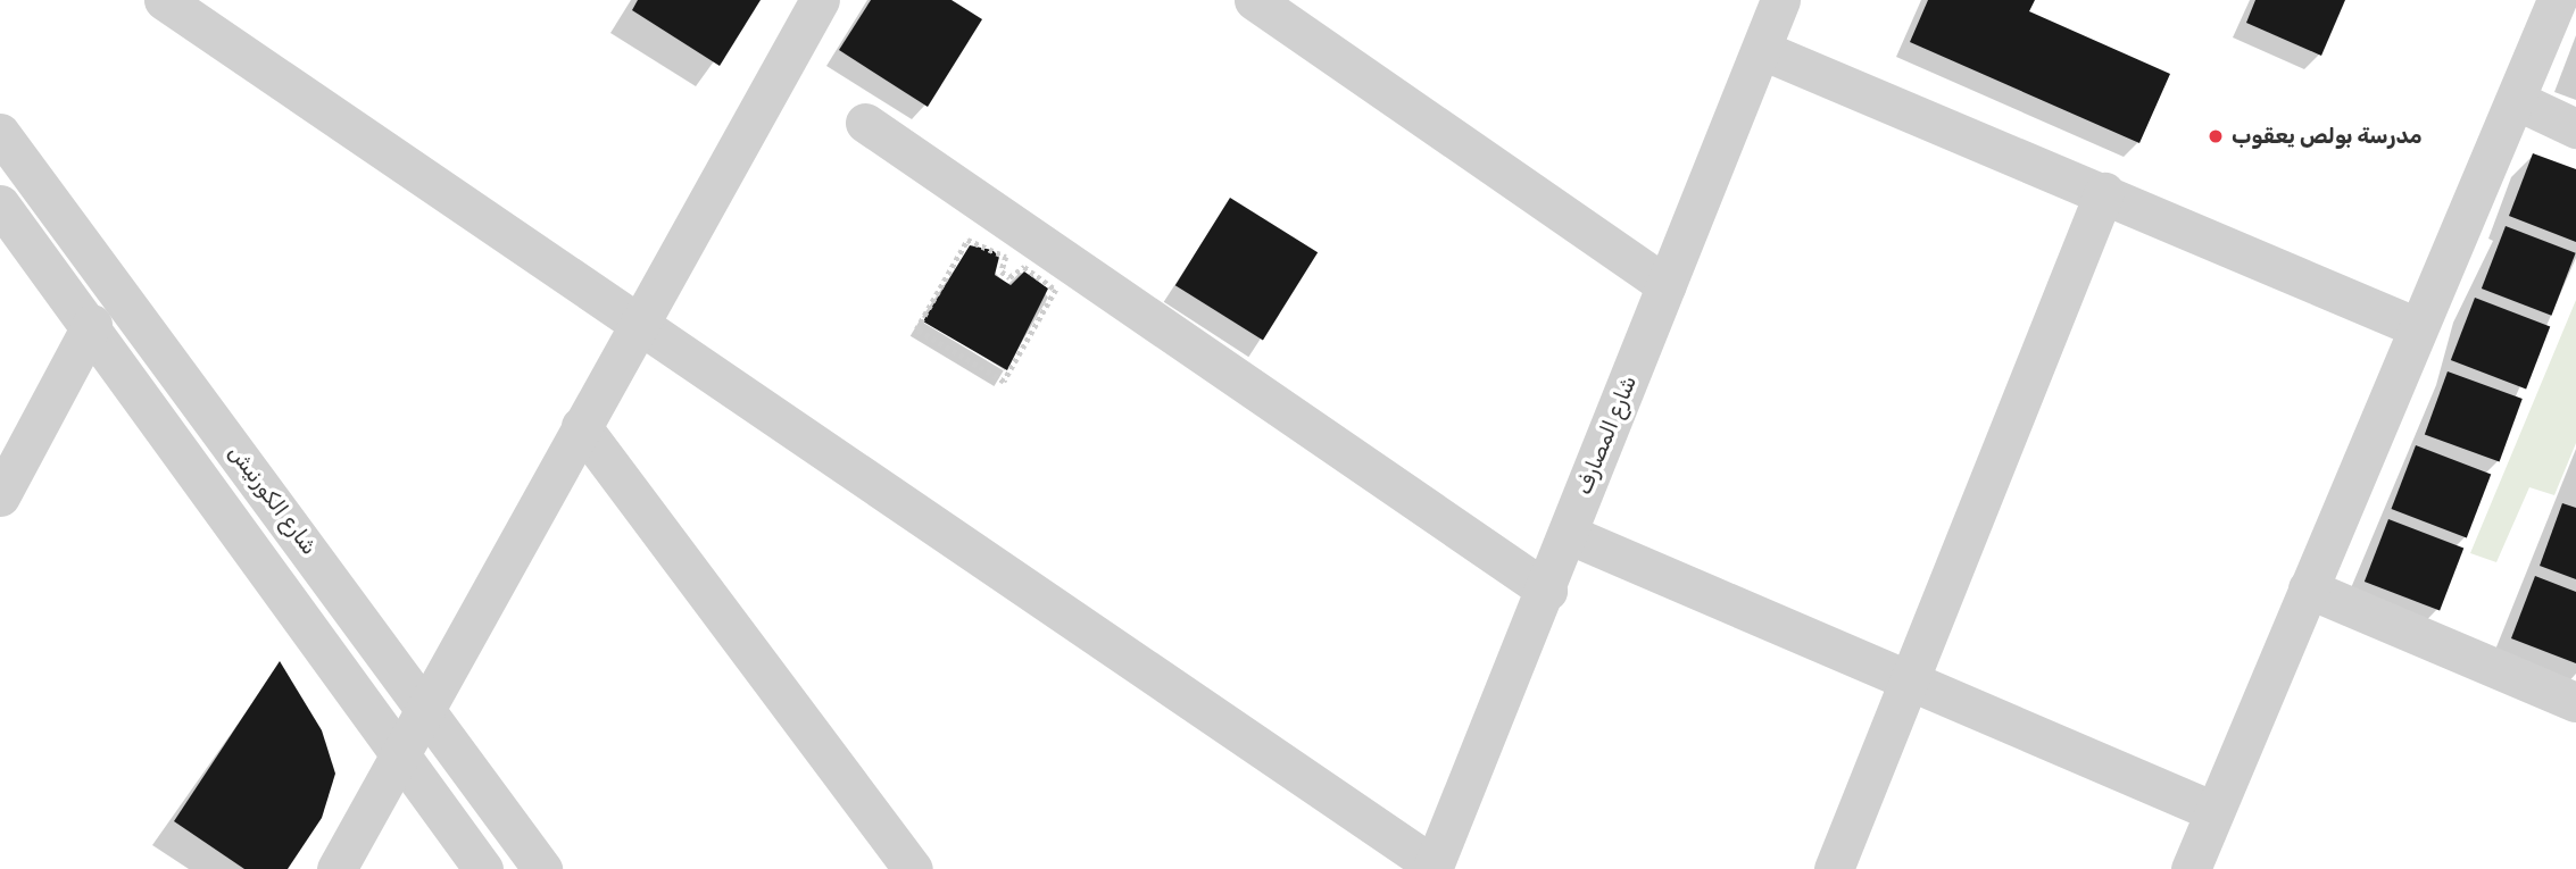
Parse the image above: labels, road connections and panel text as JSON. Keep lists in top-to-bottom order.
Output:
{
  "streets": {
    "street": ["شارع المصارف", "شارع الكورنيش"]
  },
  "places": ["مدرسة بولص يعقوب"]
}
